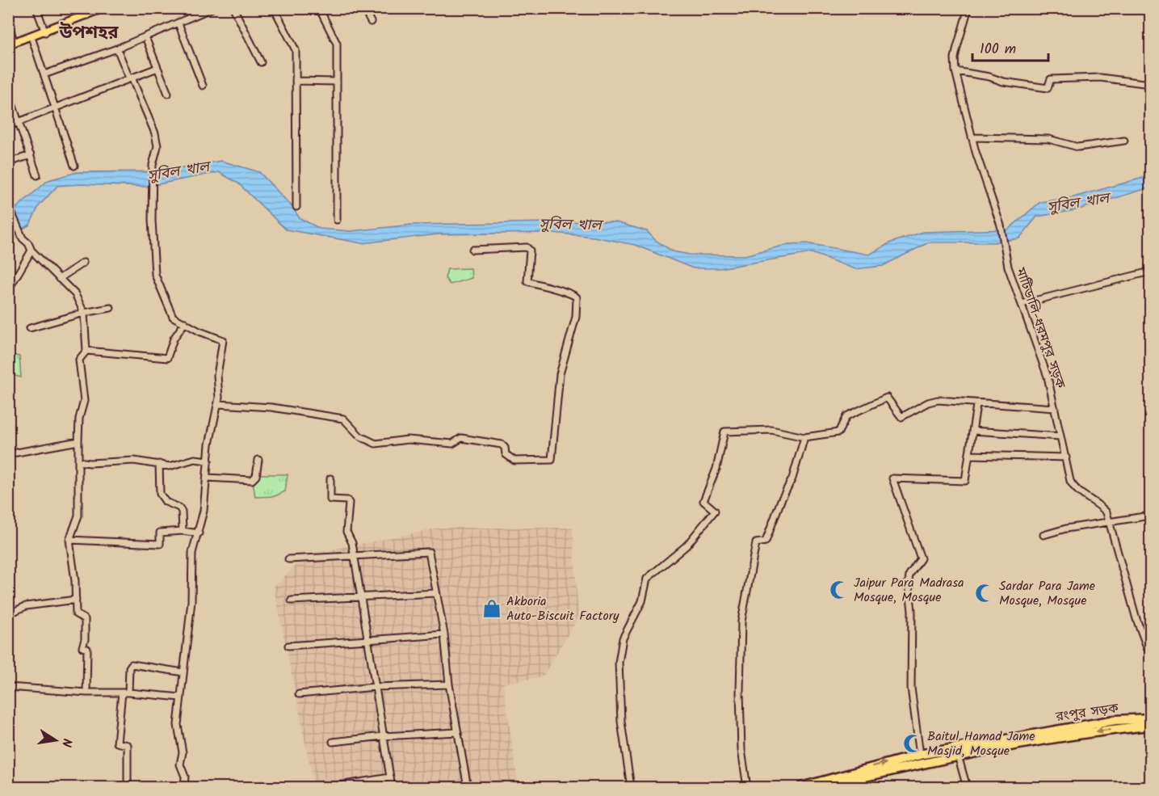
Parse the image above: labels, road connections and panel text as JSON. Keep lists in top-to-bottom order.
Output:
{
  "streets": {
    "highway": ["রংপুর সড়ক"],
    "street": ["মাটিডালি-ধরমপুর সড়ক"]
  },
  "districts": ["উপশহর"],
  "water": ["সুবিল খাল"],
  "places": {
    "mosque": ["Jaipur Para Madrasa Mosque, Mosque", "Sardar Para Jame Mosque, Mosque", "Baitul Hamad Jame Masjid, Mosque"],
    "shop": ["Akboria Auto-Biscuit Factory"]
  },
  "scale_bar": "100 m",
  "north": "right"
}
